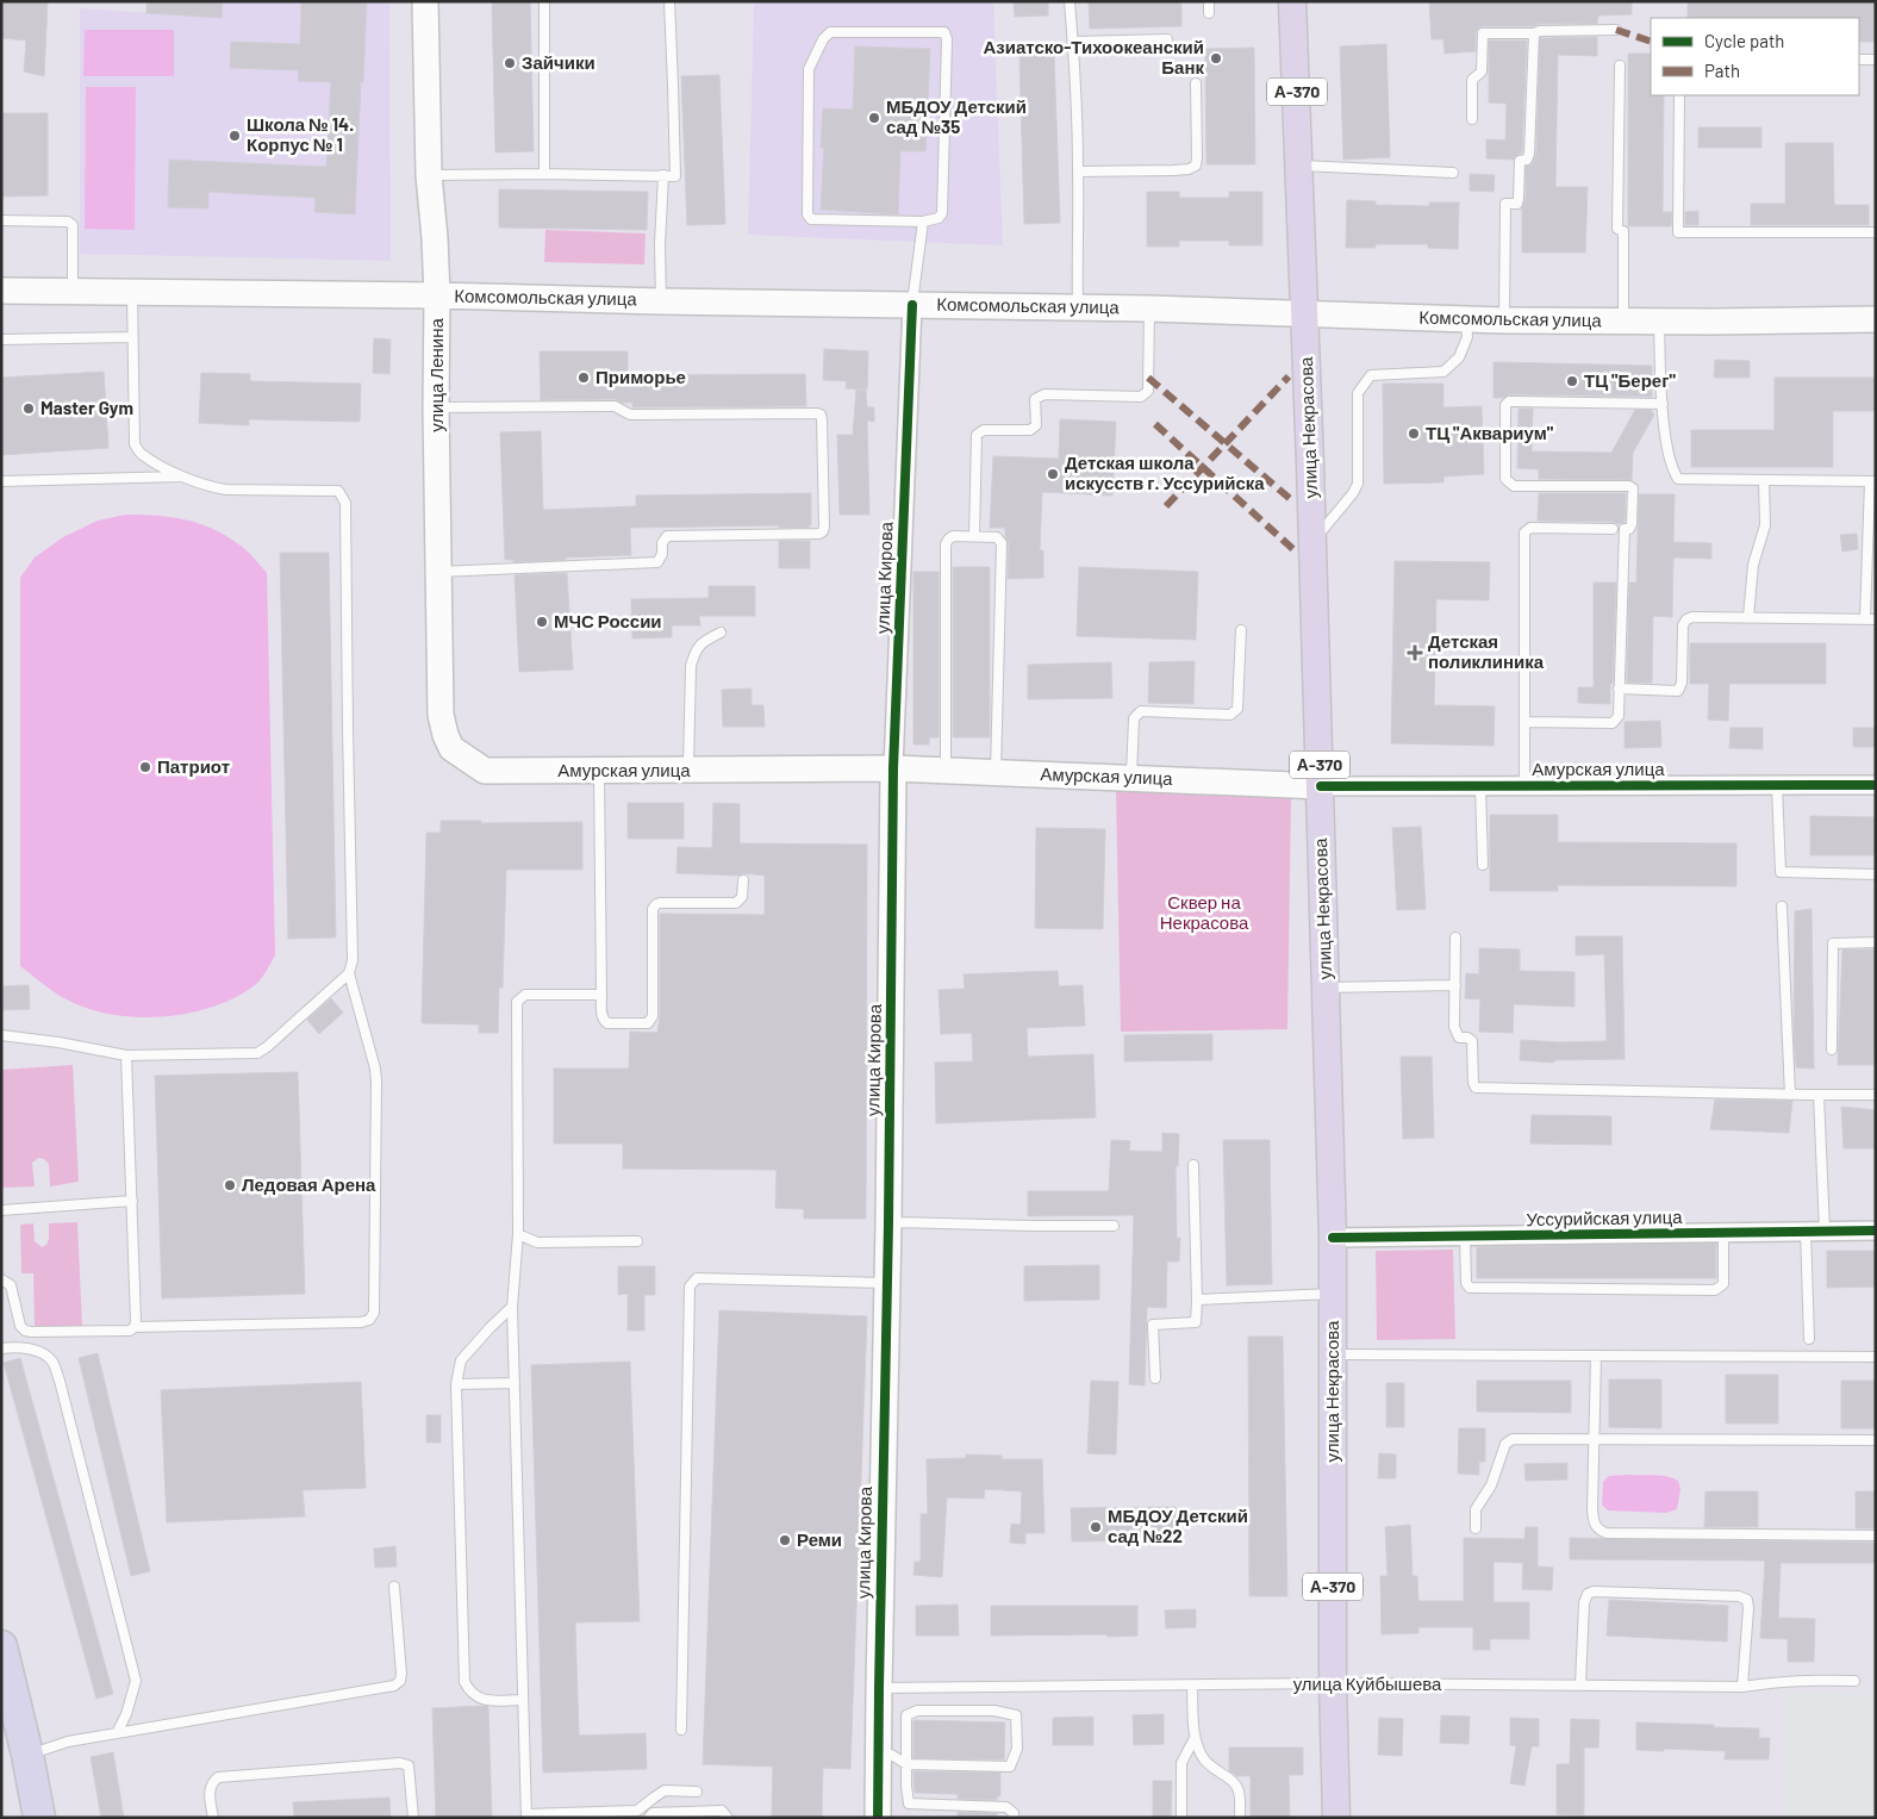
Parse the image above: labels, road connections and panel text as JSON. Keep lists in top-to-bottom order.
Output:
{
  "streets": {
    "main road": [
      "А-370",
      "Комсомольская улица",
      "улица Ленина",
      "улица Некрасова",
      "улица Кирова",
      "Амурская улица"
    ],
    "street": ["Уссурийская улица"],
    "lane": ["улица Куйбышева"]
  },
  "crossings": [
    ["Комсомольская улица", "улица Ленина"],
    ["Комсомольская улица", "улица Некрасова"],
    ["Комсомольская улица", "улица Кирова"],
    ["улица Ленина", "Амурская улица"],
    ["улица Некрасова", "Амурская улица"],
    ["улица Некрасова", "Уссурийская улица"],
    ["улица Некрасова", "улица Куйбышева"],
    ["улица Кирова", "Амурская улица"],
    ["улица Кирова", "улица Куйбышева"]
  ],
  "parks": ["Сквер на Некрасова"],
  "places": {
    "other": [
      "Азиатско-Тихоокеанский Банк",
      "Зайчики",
      "МБДОУ Детский сад №35",
      "Школа № 14. Корпус № 1",
      "Приморье",
      "ТЦ \"Берег\"",
      "Master Gym",
      "ТЦ \"Аквариум\"",
      "Детская школа искусств г. Уссурийска",
      "МЧС России",
      "Патриот",
      "Ледовая Арена",
      "МБДОУ Детский сад №22",
      "Реми"
    ],
    "health": ["Детская поликлиника"]
  },
  "legend": ["Cycle path", "Path"]
}
